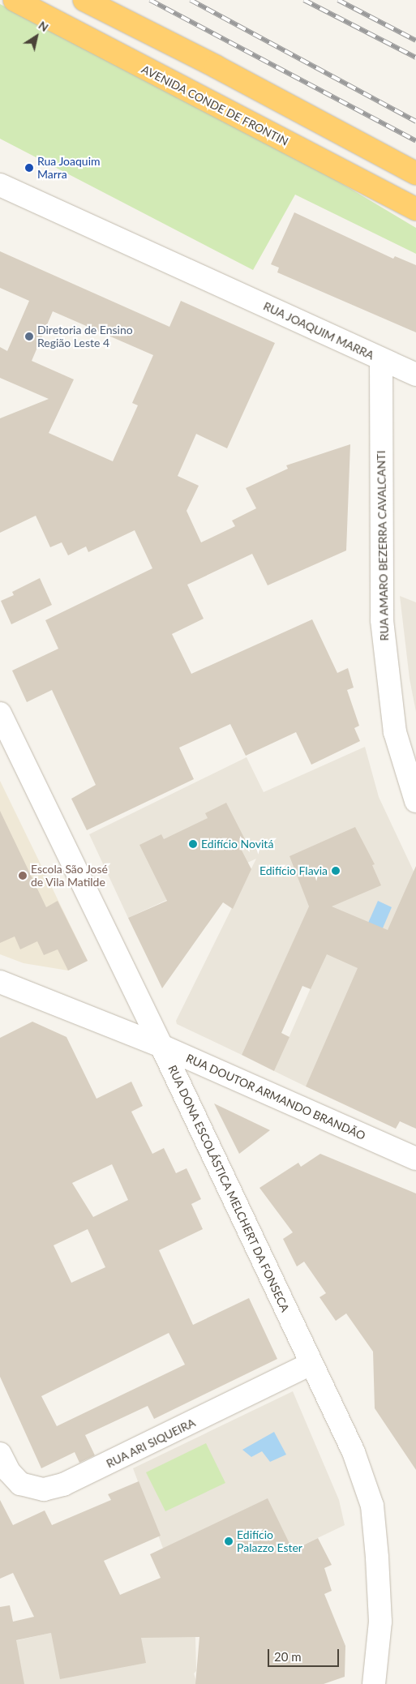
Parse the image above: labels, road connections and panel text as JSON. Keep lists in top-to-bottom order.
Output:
{
  "streets": {
    "highway": ["AVENIDA CONDE DE FRONTIN"],
    "street": [
      "RUA JOAQUIM MARRA",
      "RUA AMARO BEZERRA CAVALCANTI",
      "RUA DOUTOR ARMANDO BRANDÃO",
      "RUA DONA ESCOLÁSTICA MELCHERT DA FONSECA",
      "RUA ARI SIQUEIRA"
    ]
  },
  "crossings": [
    ["RUA JOAQUIM MARRA", "RUA AMARO BEZERRA CAVALCANTI"],
    ["RUA DOUTOR ARMANDO BRANDÃO", "RUA DONA ESCOLÁSTICA MELCHERT DA FONSECA"],
    ["RUA DONA ESCOLÁSTICA MELCHERT DA FONSECA", "RUA ARI SIQUEIRA"]
  ],
  "places": [
    "Rua Joaquim Marra",
    "Diretoria de Ensino Região Leste 4",
    "Edifício Novitá",
    "Edifício Flavia",
    "Escola São José de Vila Matilde",
    "Edifício Palazzo Ester"
  ],
  "scale_bar": "20 m",
  "north": "top right"
}
